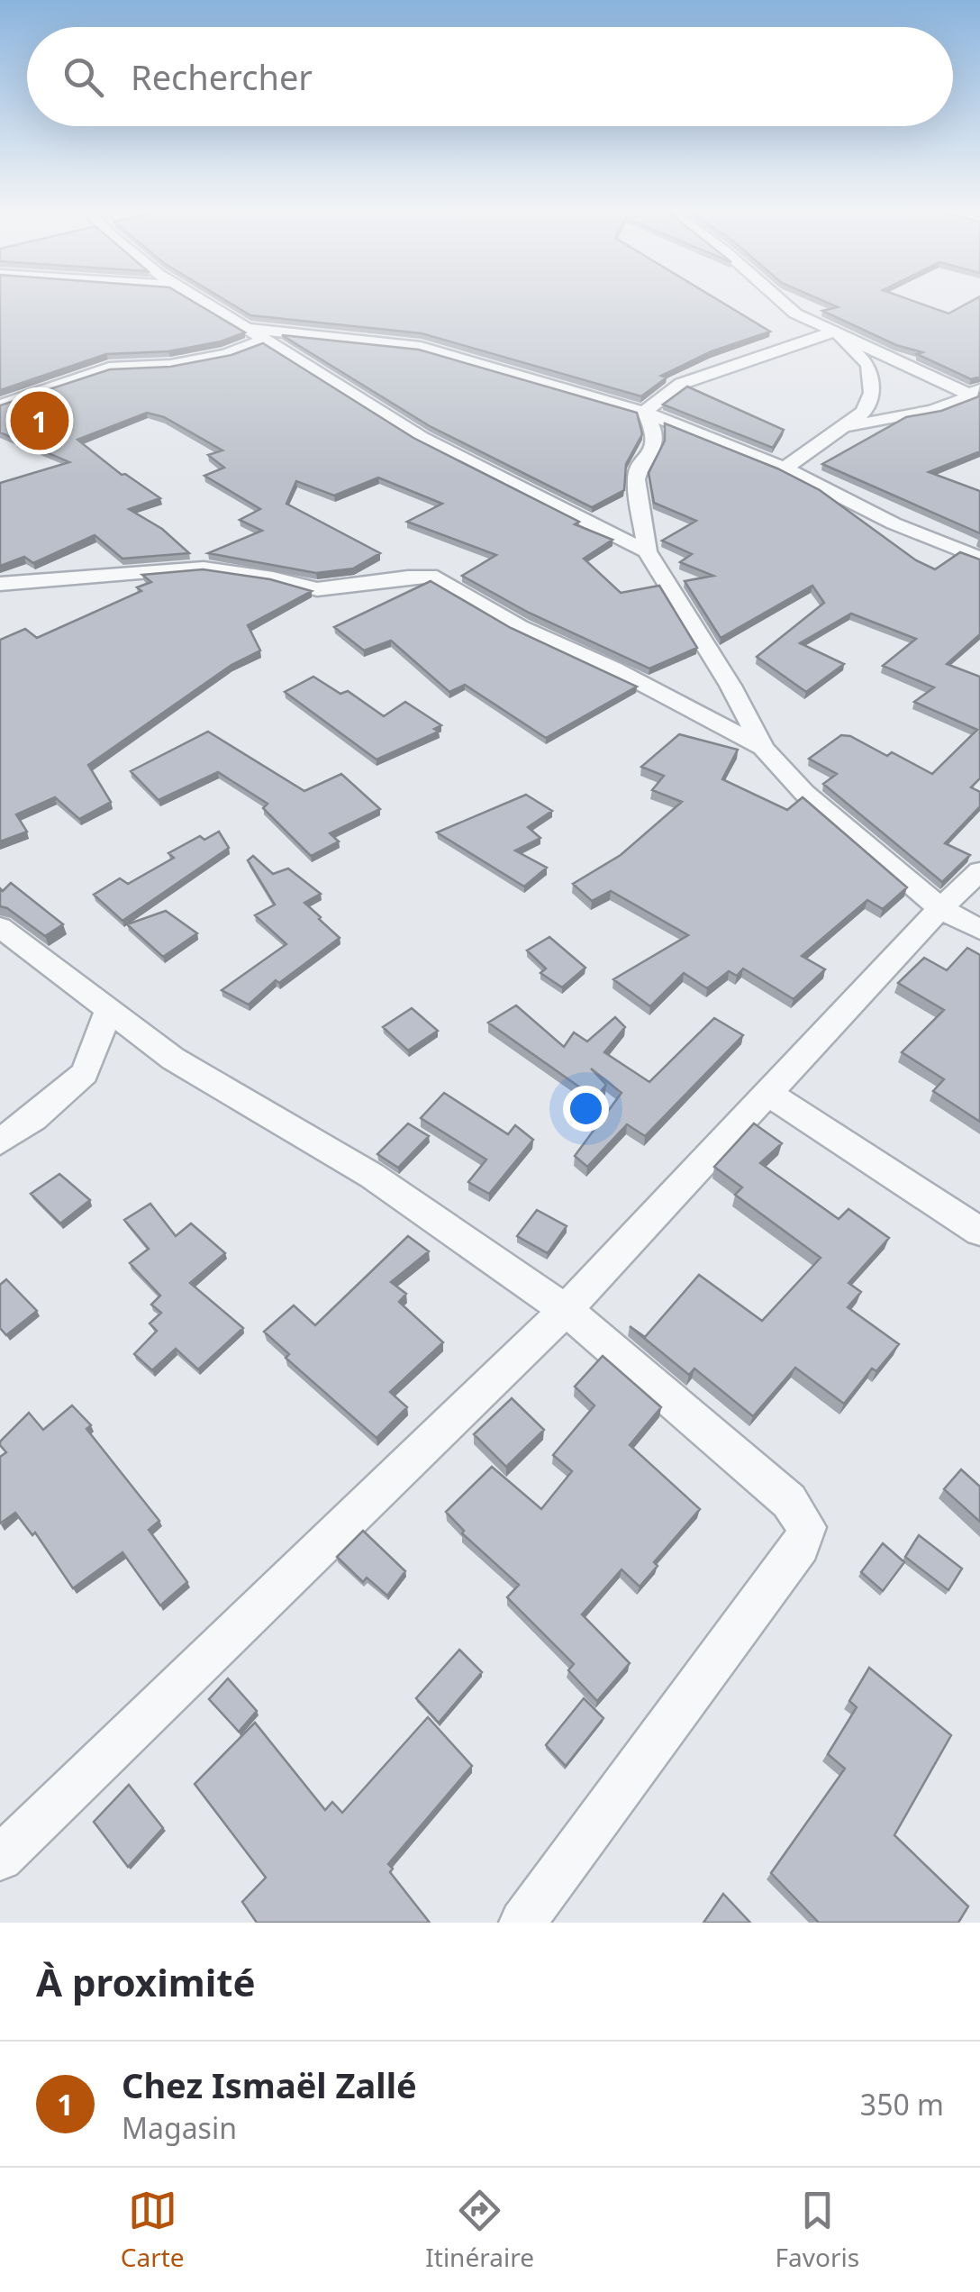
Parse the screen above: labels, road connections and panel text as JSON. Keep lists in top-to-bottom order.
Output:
{
  "page": {
    "search": "Rechercher",
    "pins": "1",
    "heading": "À proximité",
    "list": [
      {
        "mark": "1",
        "name": "Chez Ismaël Zallé",
        "note": "Magasin",
        "value": "350 m"
      }
    ],
    "nav": ["Carte", "Itinéraire", "Favoris"]
  }
}
